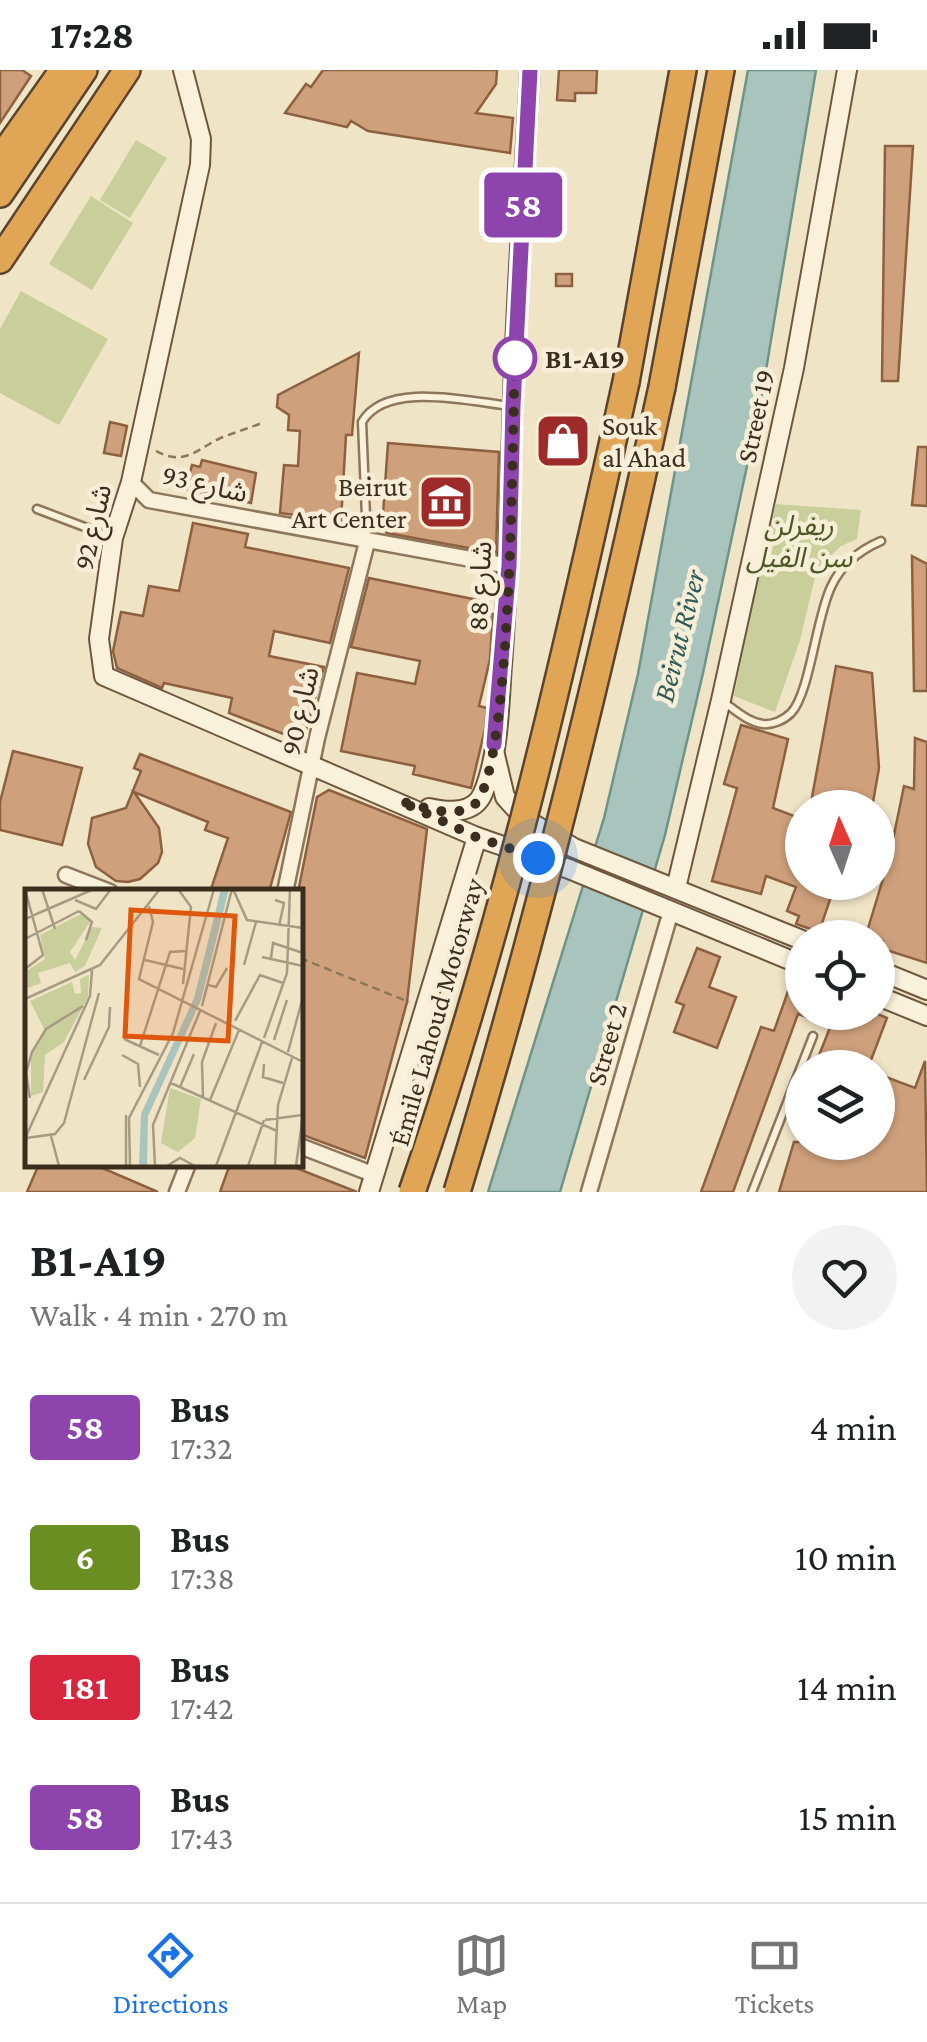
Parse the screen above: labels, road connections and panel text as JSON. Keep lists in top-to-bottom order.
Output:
{
  "streets": {
    "highway": ["Émile Lahoud Motorway"],
    "main road": ["Street 19", "شارع 92", "شارع 88"],
    "street": ["شارع 93", "شارع 90", "Street 2"]
  },
  "crossings": [
    ["شارع 93", "شارع 92"],
    ["شارع 93", "شارع 88"],
    ["شارع 93", "شارع 90"],
    ["شارع 92", "شارع 90"]
  ],
  "water": ["Beirut River"],
  "parks": ["ريفرلن سن الفيل"],
  "places": {
    "other": ["B1-A19"],
    "shop": ["Souk al Ahad"],
    "museum": ["Beirut Art Center"]
  },
  "lines": ["bus line 58"],
  "north": "top",
  "page": {
    "status": "17:28",
    "on_map": "58",
    "heading": ["B1-A19", "Walk · 4 min · 270 m"],
    "list": [
      {
        "mark": "58",
        "name": "Bus",
        "note": "17:32",
        "value": "4 min"
      },
      {
        "mark": "6",
        "name": "Bus",
        "note": "17:38",
        "value": "10 min"
      },
      {
        "mark": "181",
        "name": "Bus",
        "note": "17:42",
        "value": "14 min"
      },
      {
        "mark": "58",
        "name": "Bus",
        "note": "17:43",
        "value": "15 min"
      }
    ],
    "tabs": ["Directions", "Map", "Tickets"]
  }
}
